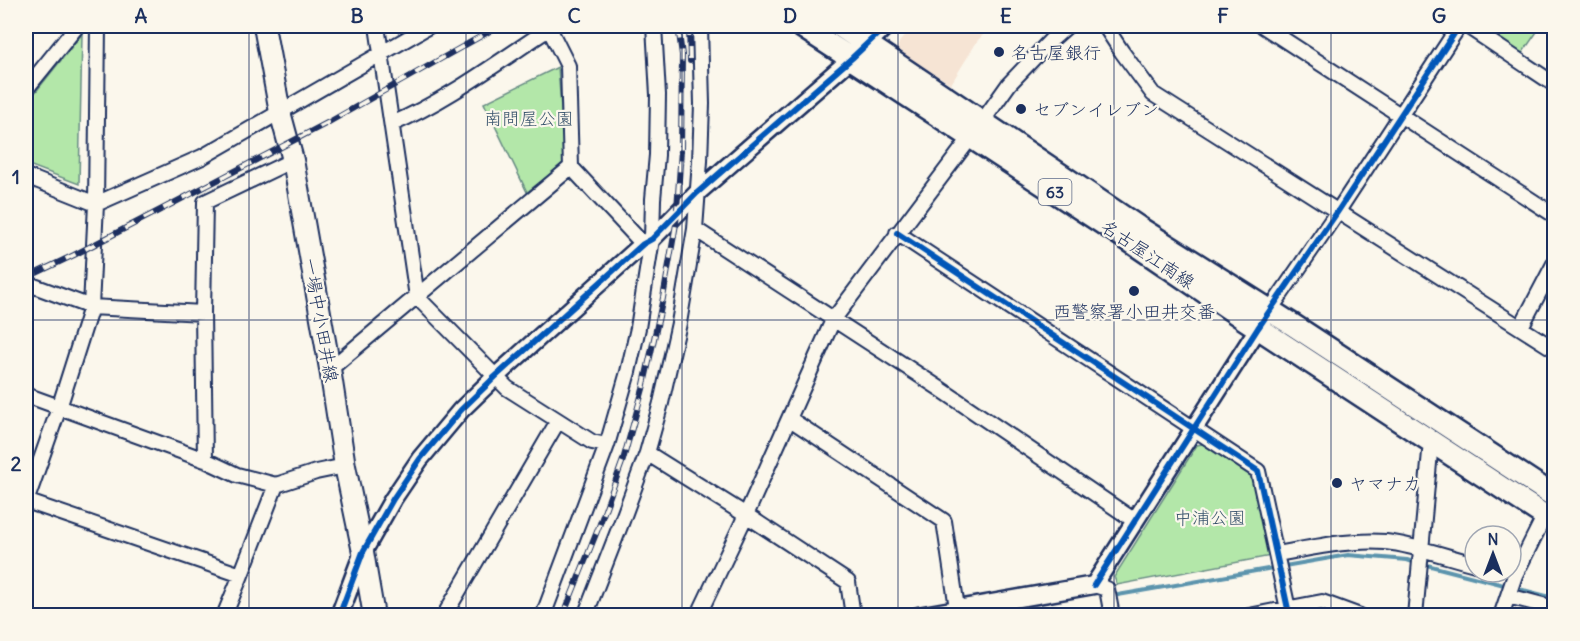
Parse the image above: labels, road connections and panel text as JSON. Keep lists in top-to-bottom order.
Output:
{
  "streets": {
    "main road": ["63", "名古屋江南線", "一場中小田井線"]
  },
  "parks": ["南問屋公園", "中浦公園"],
  "places": [
    "名古屋銀行",
    "セブンイレブン",
    "西警察署小田井交番",
    "ヤマナカ"
  ],
  "north": "top",
  "grid": {
    "columns": [
      "A",
      "B",
      "C",
      "D",
      "E",
      "F",
      "G"
    ],
    "rows": ["1", "2"]
  }
}
